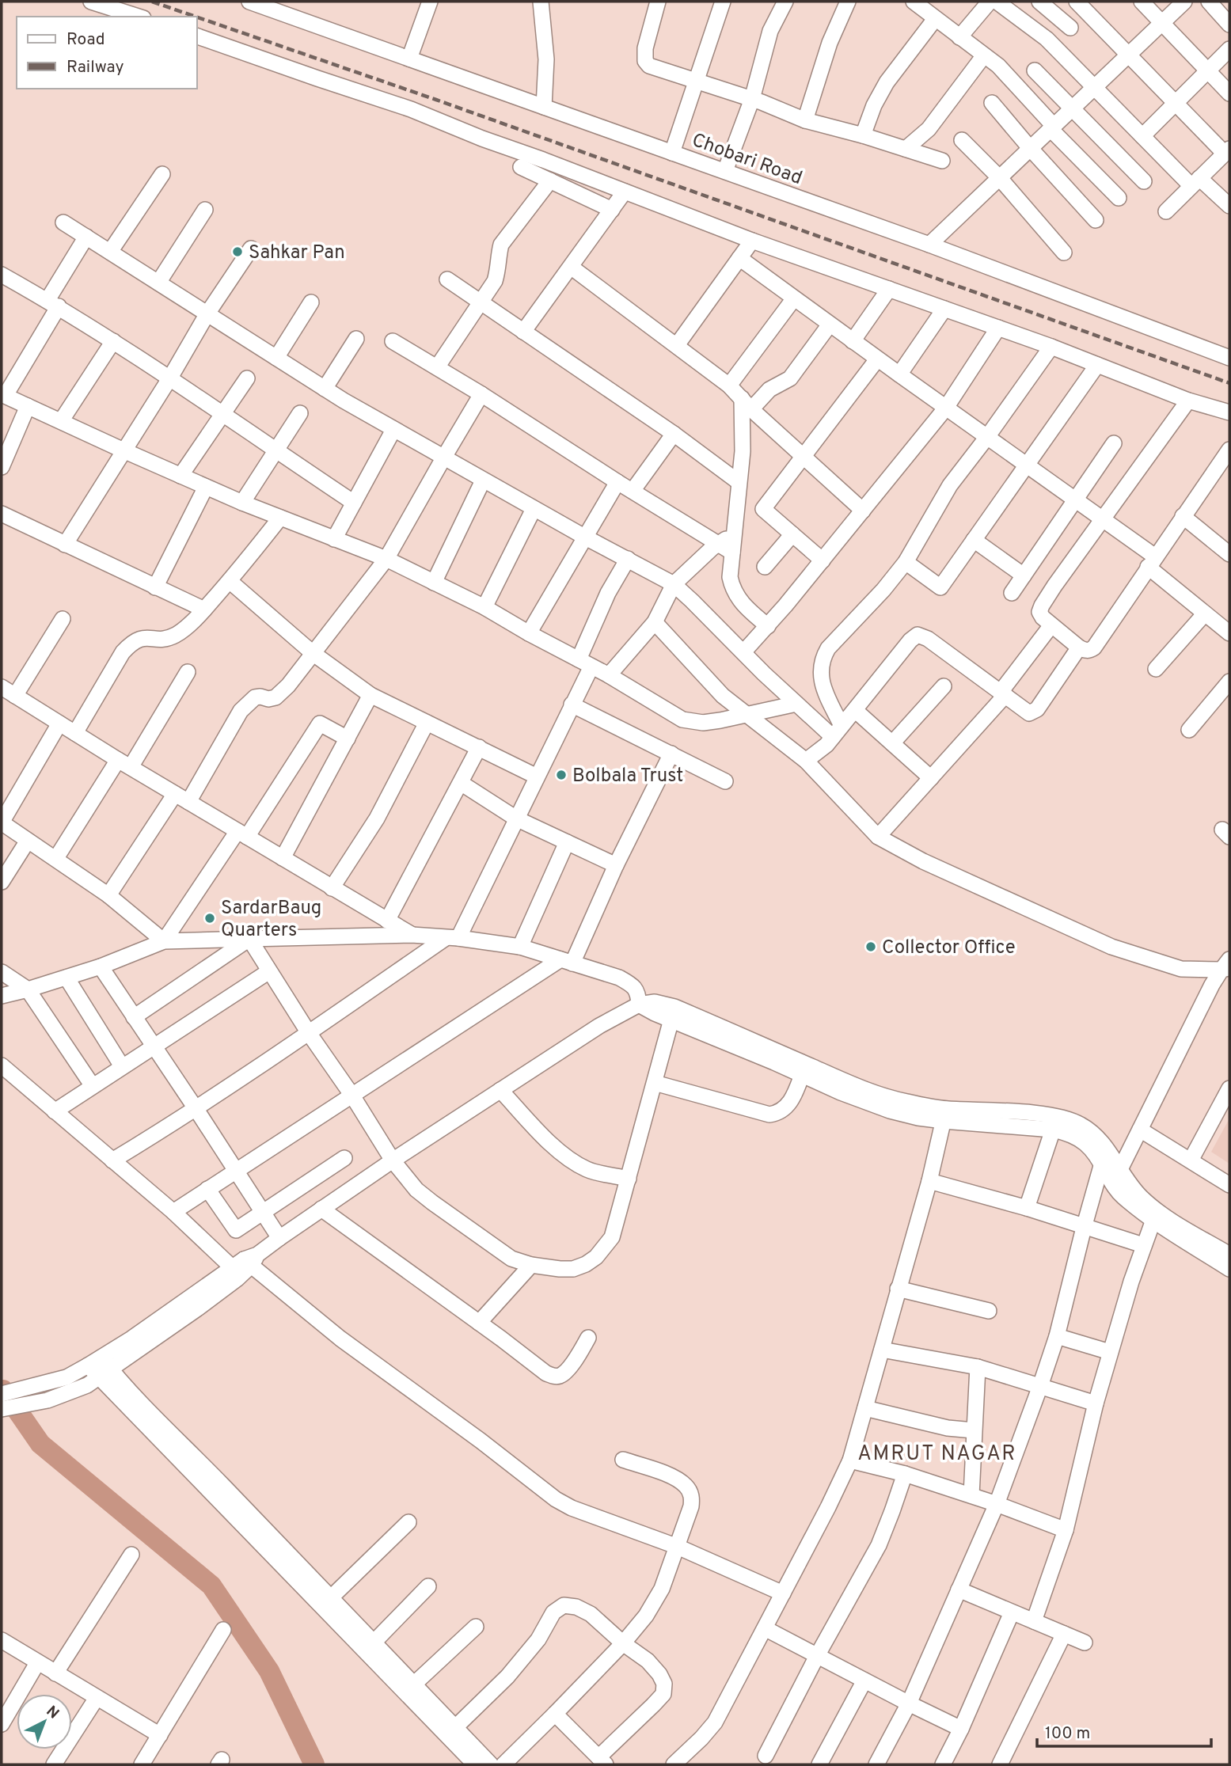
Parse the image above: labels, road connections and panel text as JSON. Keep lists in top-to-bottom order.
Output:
{
  "streets": {
    "street": ["Chobari Road"]
  },
  "districts": ["AMRUT NAGAR"],
  "places": [
    "Sahkar Pan",
    "Bolbala Trust",
    "SardarBaug Quarters",
    "Collector Office"
  ],
  "legend": ["Road", "Railway"],
  "scale_bar": "100 m",
  "north": "top right"
}
